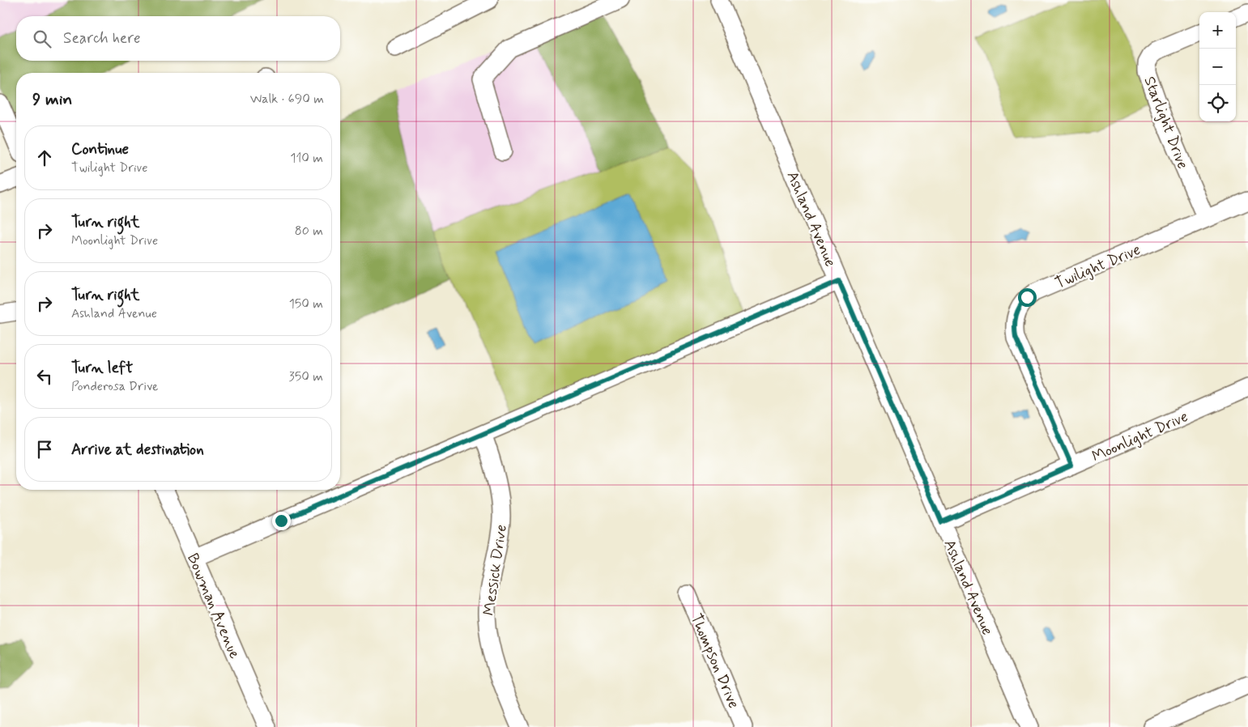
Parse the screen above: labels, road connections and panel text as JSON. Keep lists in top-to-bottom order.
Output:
{
  "streets": {
    "street": [
      "Starlight Drive",
      "Ashland Avenue",
      "Twilight Drive",
      "Moonlight Drive",
      "Messick Drive",
      "Bowman Avenue",
      "Thompson Drive"
    ]
  },
  "crossings": [
    ["Starlight Drive", "Twilight Drive"],
    ["Ashland Avenue", "Moonlight Drive"],
    ["Twilight Drive", "Moonlight Drive"]
  ],
  "page": {
    "map_buttons": ["+", "−"],
    "search": "Search here",
    "heading": ["9 min", "Walk · 690 m"],
    "list": [
      ["Continue", "Twilight Drive", "110 m"],
      ["Turn right", "Moonlight Drive", "80 m"],
      ["Turn right", "Ashland Avenue", "150 m"],
      ["Turn left", "Ponderosa Drive", "350 m"],
      "Arrive at destination"
    ]
  }
}
